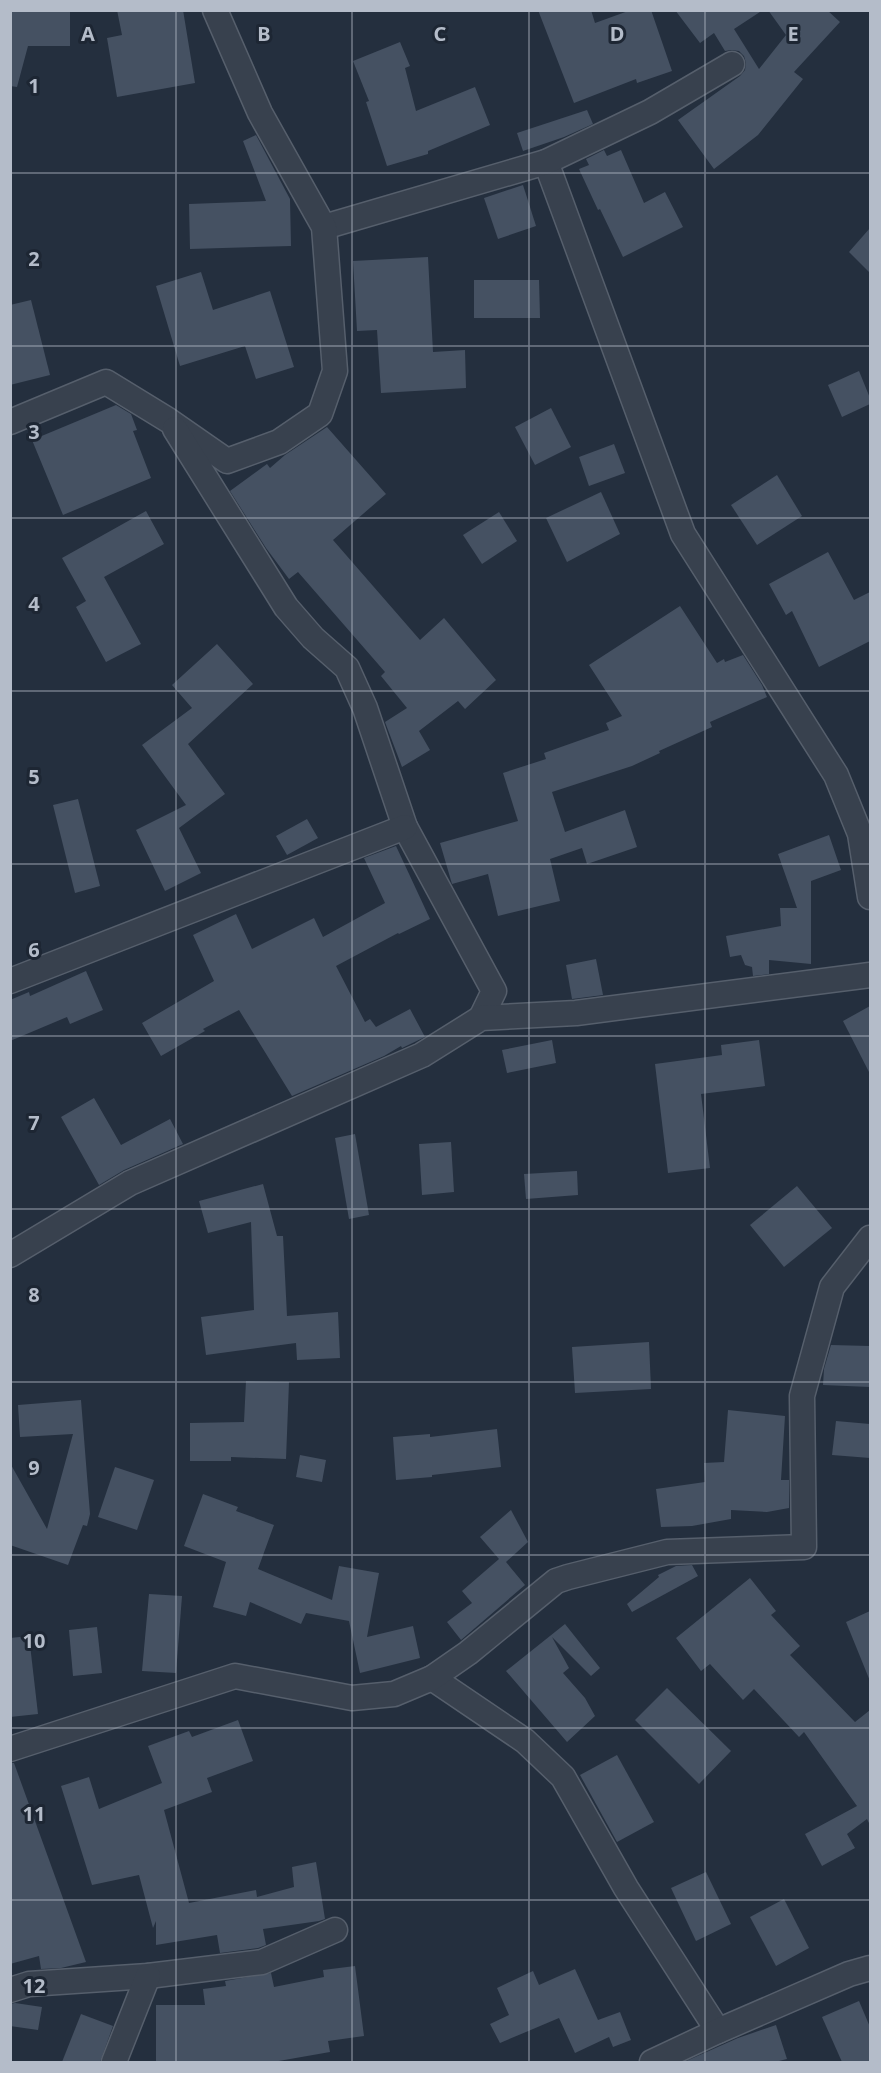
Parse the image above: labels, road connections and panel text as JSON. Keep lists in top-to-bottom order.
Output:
{
  "grid": {
    "columns": [
      "A",
      "B",
      "C",
      "D",
      "E"
    ],
    "rows": [
      "1",
      "2",
      "3",
      "4",
      "5",
      "6",
      "7",
      "8",
      "9",
      "10",
      "11",
      "12"
    ]
  }
}
